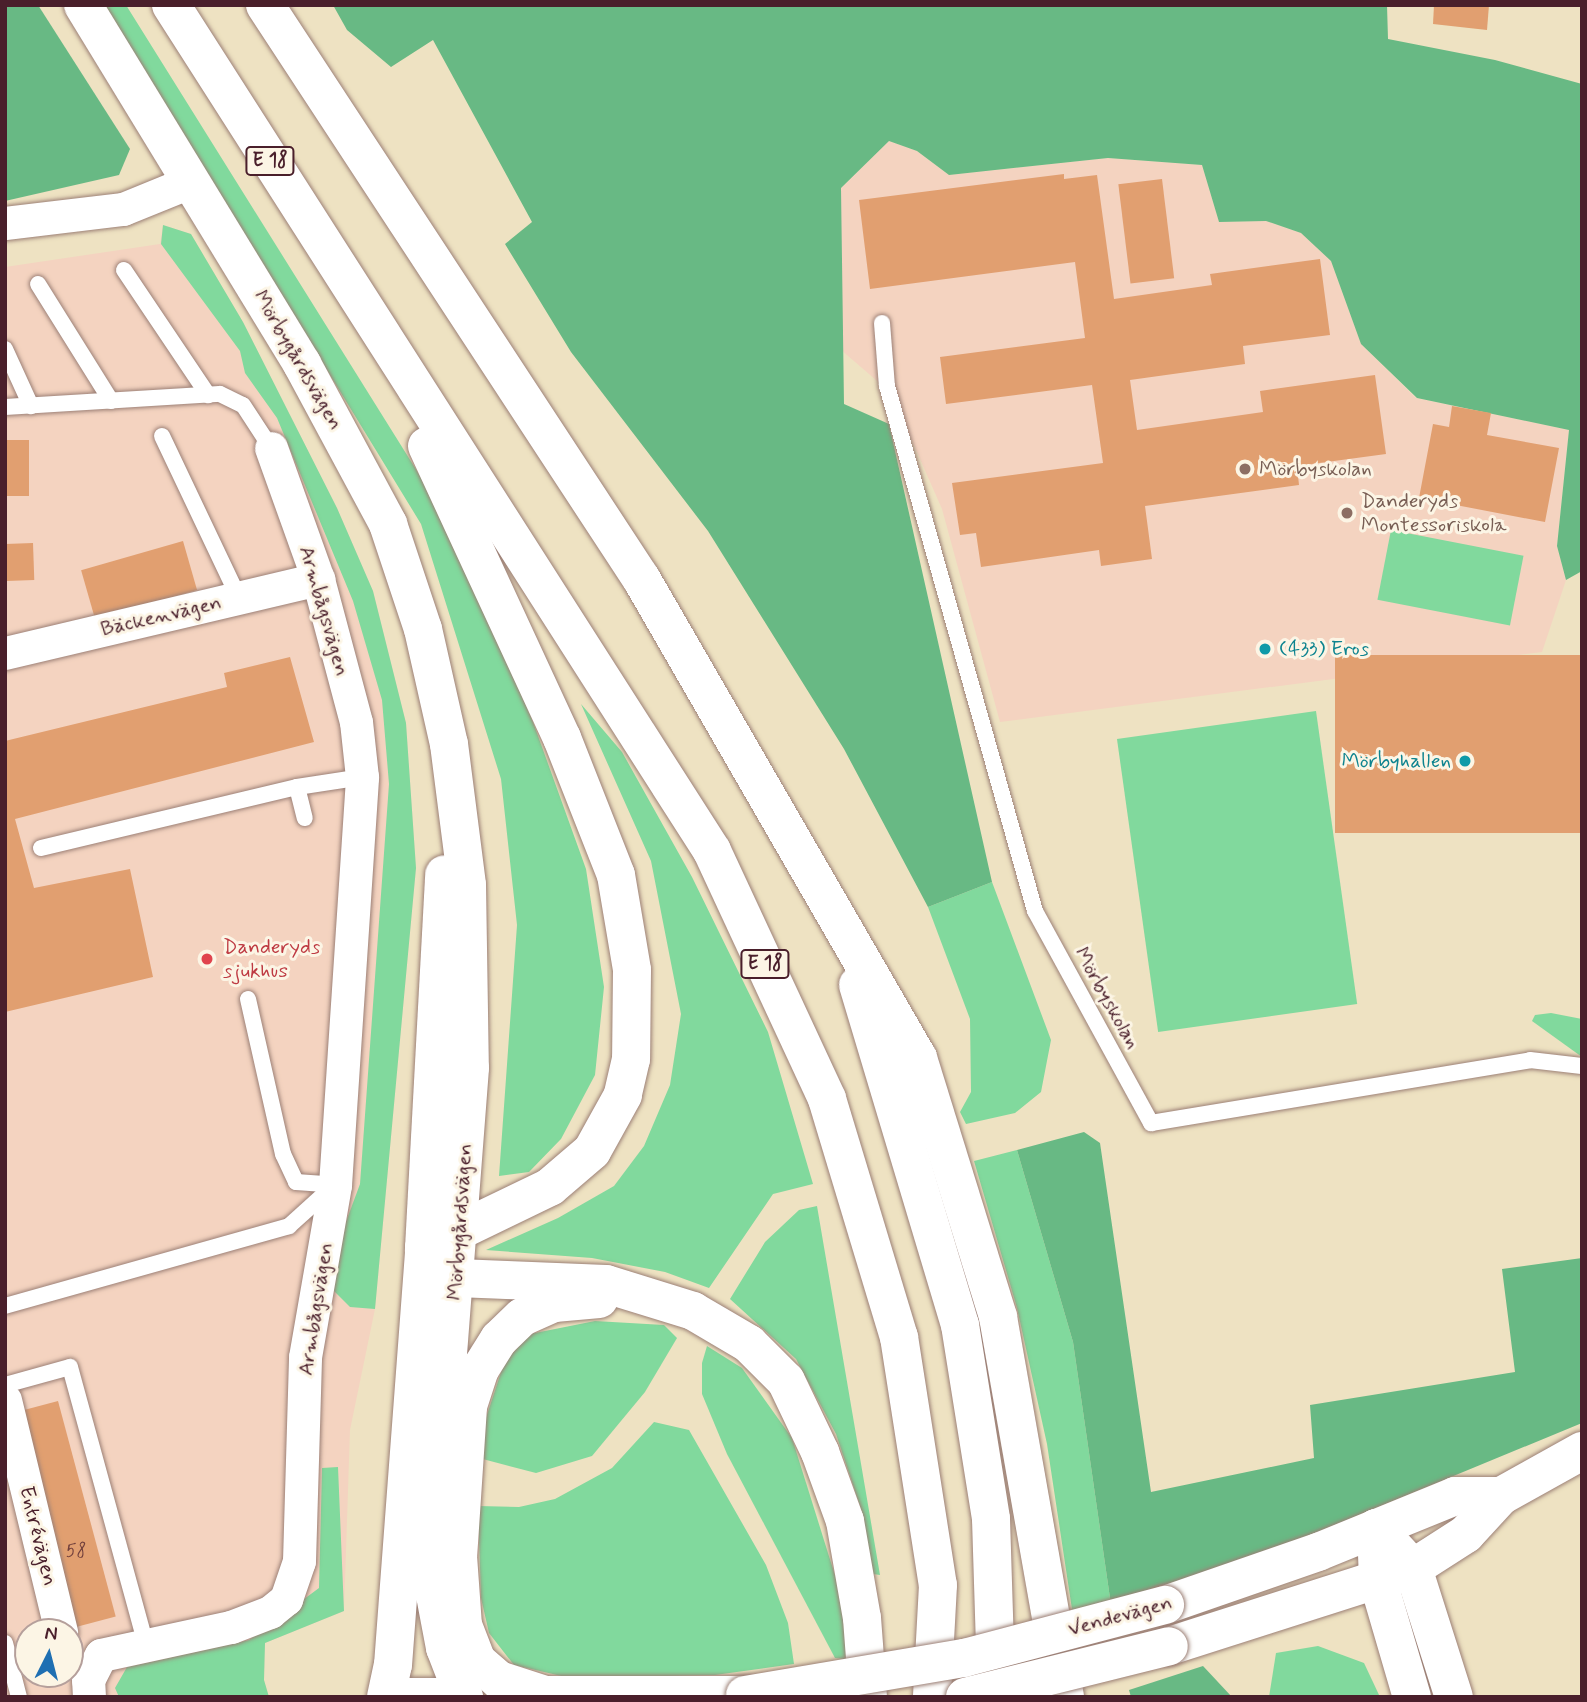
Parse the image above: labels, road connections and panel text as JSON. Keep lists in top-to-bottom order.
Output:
{
  "streets": {
    "main road": ["E 18", "Mörbygårdsvägen", "Vendevägen"],
    "street": ["Armbågsvägen", "Bäckenvägen", "Entrévägen"],
    "lane": ["Mörbyskolan"]
  },
  "crossings": [
    ["Armbågsvägen", "Bäckenvägen"]
  ],
  "places": [
    "Mörbyskolan",
    "Danderyds Montessoriskola",
    "(433) Eros",
    "Mörbyhallen",
    "Danderyds sjukhus"
  ],
  "house_numbers": ["58"],
  "north": "top"
}
